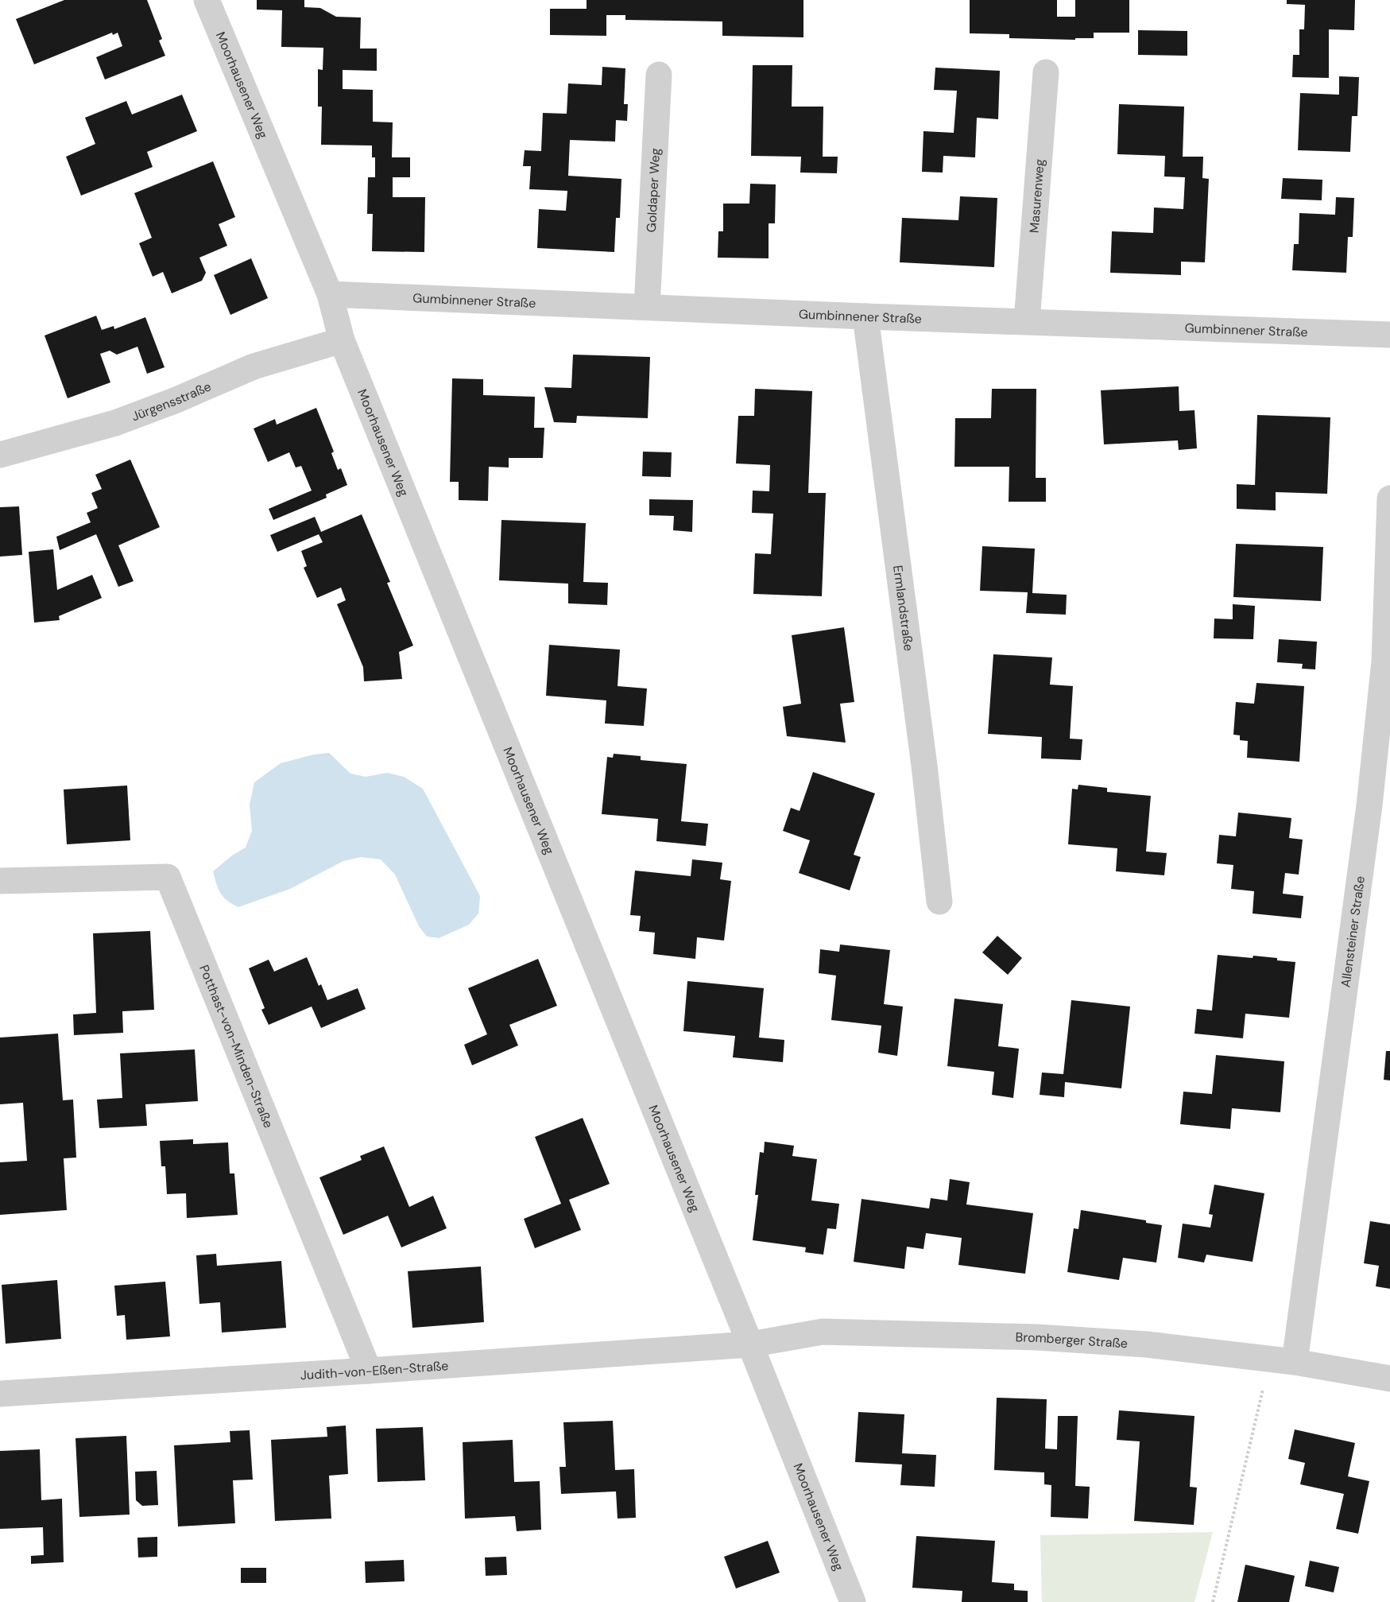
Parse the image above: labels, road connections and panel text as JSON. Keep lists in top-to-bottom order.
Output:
{
  "streets": {
    "street": [
      "Moorhausener Weg",
      "Goldaper Weg",
      "Masurenweg",
      "Gumbinnener Straße",
      "Jürgensstraße",
      "Ermlandstraße",
      "Allensteiner Straße",
      "Potthast-von-Minden-Straße",
      "Bromberger Straße",
      "Judith-von-Eßen-Straße"
    ]
  },
  "crossings": [
    ["Moorhausener Weg", "Gumbinnener Straße"],
    ["Moorhausener Weg", "Jürgensstraße"],
    ["Moorhausener Weg", "Bromberger Straße"],
    ["Moorhausener Weg", "Judith-von-Eßen-Straße"],
    ["Goldaper Weg", "Gumbinnener Straße"],
    ["Masurenweg", "Gumbinnener Straße"],
    ["Gumbinnener Straße", "Ermlandstraße"],
    ["Allensteiner Straße", "Bromberger Straße"],
    ["Potthast-von-Minden-Straße", "Judith-von-Eßen-Straße"],
    ["Bromberger Straße", "Judith-von-Eßen-Straße"]
  ]
}
